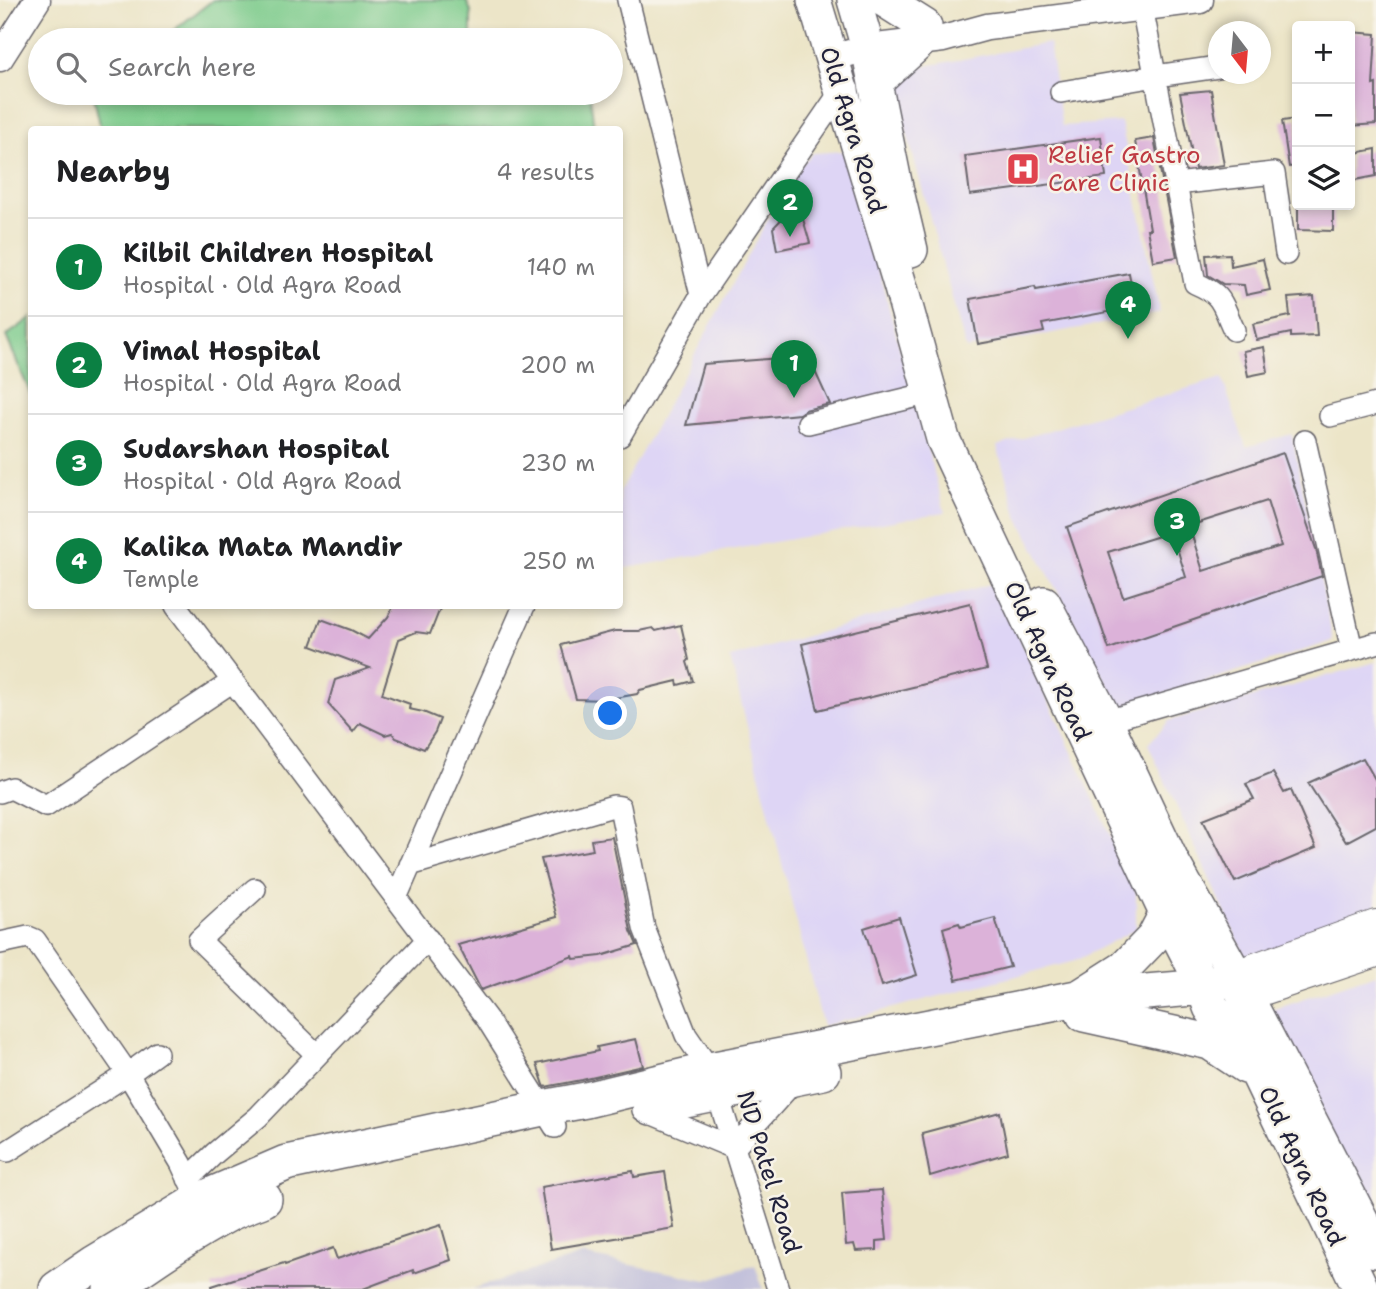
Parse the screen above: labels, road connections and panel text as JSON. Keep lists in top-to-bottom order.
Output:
{
  "streets": {
    "highway": ["Old Agra Road"],
    "street": ["ND Patel Road"]
  },
  "places": {
    "hospital": ["Relief Gastro Care Clinic"]
  },
  "north": "bottom",
  "page": {
    "map_buttons": ["+", "−"],
    "search": "Search here",
    "heading": ["Nearby", "4 results"],
    "pins": [
      "2",
      "4",
      "1",
      "3"
    ],
    "list": [
      {
        "mark": "1",
        "name": "Kilbil Children Hospital",
        "note": "Hospital · Old Agra Road",
        "value": "140 m"
      },
      {
        "mark": "2",
        "name": "Vimal Hospital",
        "note": "Hospital · Old Agra Road",
        "value": "200 m"
      },
      {
        "mark": "3",
        "name": "Sudarshan Hospital",
        "note": "Hospital · Old Agra Road",
        "value": "230 m"
      },
      {
        "mark": "4",
        "name": "Kalika Mata Mandir",
        "note": "Temple",
        "value": "250 m"
      }
    ]
  }
}
